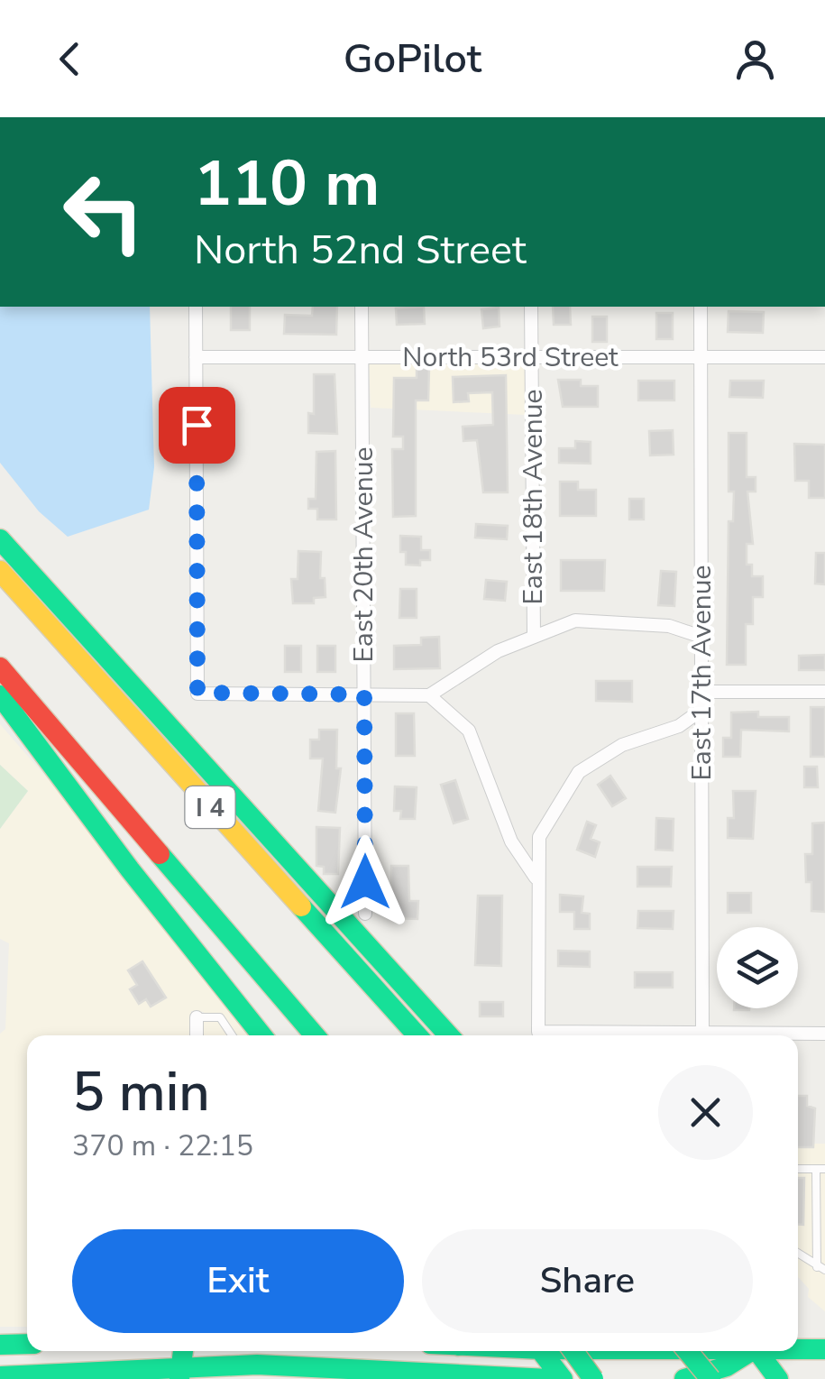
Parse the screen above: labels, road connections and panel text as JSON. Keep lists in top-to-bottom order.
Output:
{
  "streets": {
    "main road": ["I 4"],
    "street": [
      "North 53rd Street",
      "East 18th Avenue",
      "East 20th Avenue",
      "East 17th Avenue"
    ]
  },
  "crossings": [
    ["North 53rd Street", "East 18th Avenue"],
    ["North 53rd Street", "East 20th Avenue"],
    ["North 53rd Street", "East 17th Avenue"]
  ],
  "page": {
    "header": "GoPilot",
    "turn": ["110 m", "North 52nd Street"],
    "heading": ["5 min", "370 m · 22:15"],
    "buttons": ["Exit", "Share"]
  }
}
